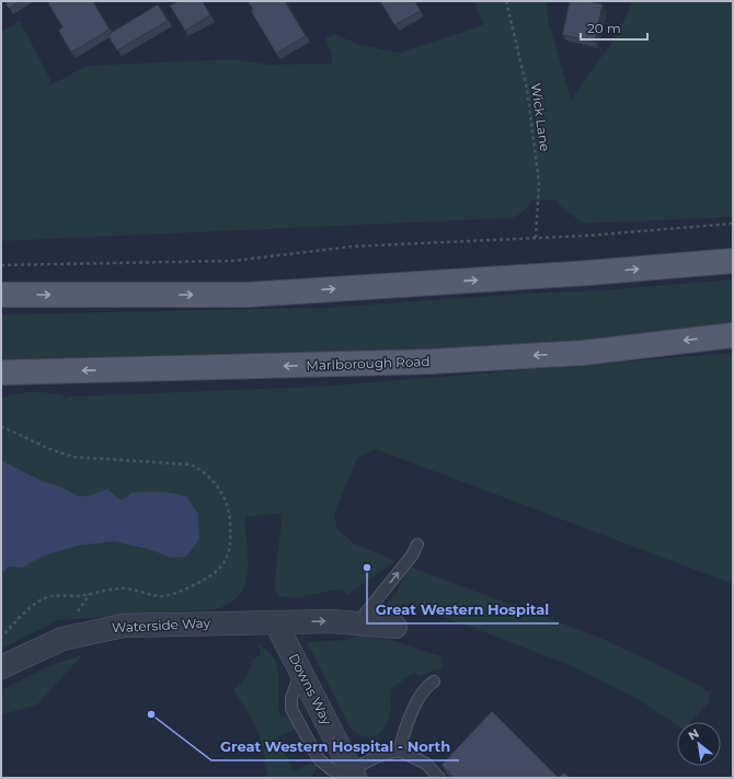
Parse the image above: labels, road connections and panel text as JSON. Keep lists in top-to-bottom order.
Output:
{
  "streets": {
    "main road": ["Marlborough Road"],
    "street": ["Waterside Way", "Downs Way"],
    "path": ["Wick Lane"]
  },
  "crossings": [
    ["Waterside Way", "Downs Way"]
  ],
  "places": ["Great Western Hospital", "Great Western Hospital - North"],
  "scale_bar": "20 m",
  "north": "top left"
}
